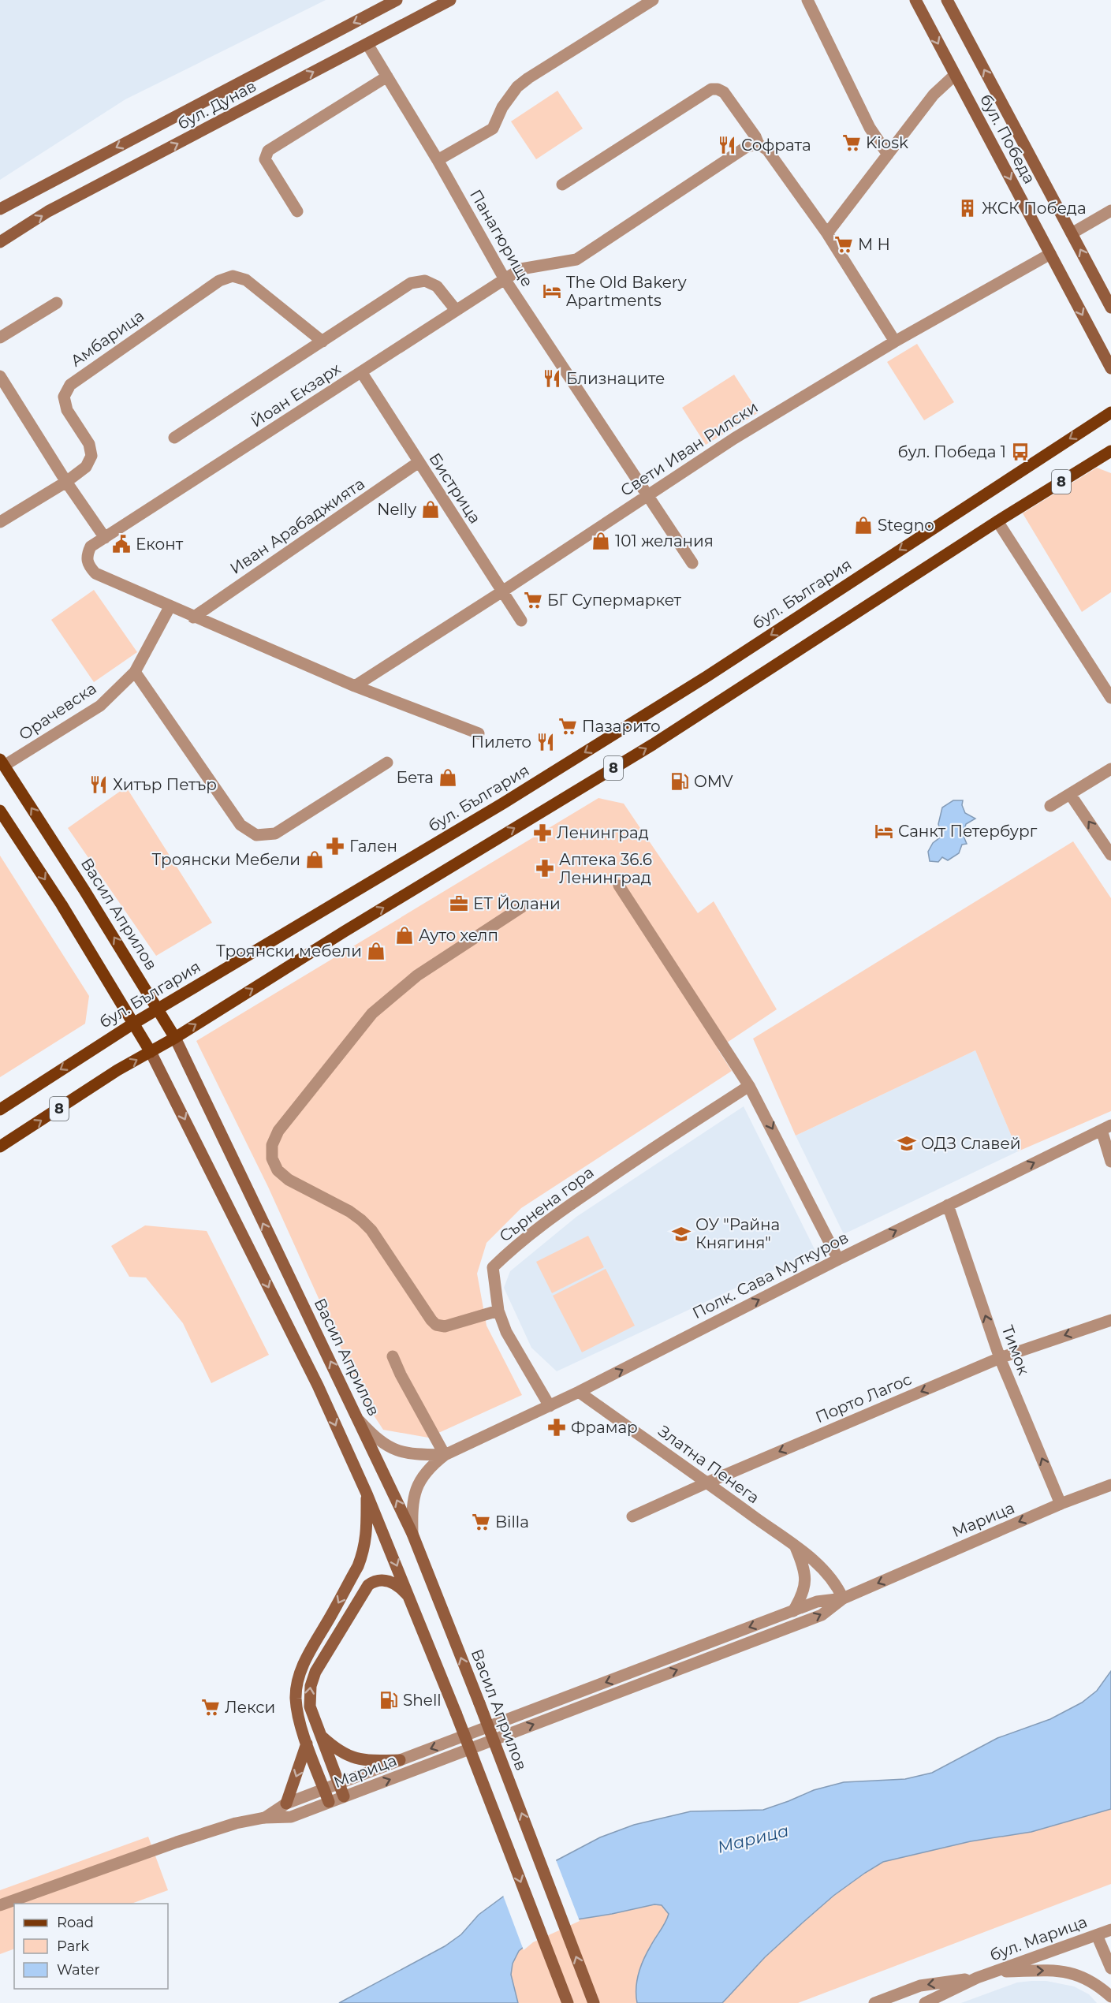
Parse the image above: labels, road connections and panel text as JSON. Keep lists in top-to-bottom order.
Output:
{
  "streets": {
    "main road": [
      "бул. Дунав",
      "бул. Победа",
      "8",
      "бул. България",
      "Васил Априлов"
    ],
    "street": [
      "Панагюрище",
      "Амбарица",
      "Йоан Екзарх",
      "Свети Иван Рилски",
      "Бистрица",
      "Иван Арабаджията",
      "Орачевска",
      "Сърнена гора",
      "Полк. Сава Муткуров",
      "Тимок",
      "Порто Лагос",
      "Златна Пенега",
      "Марица",
      "бул. Марица"
    ]
  },
  "crossings": [
    ["бул. Дунав", "Панагюрище"],
    ["бул. Победа", "Свети Иван Рилски"],
    ["Панагюрище", "Йоан Екзарх"],
    ["Панагюрище", "Свети Иван Рилски"],
    ["Йоан Екзарх", "Бистрица"],
    ["Йоан Екзарх", "Орачевска"],
    ["Свети Иван Рилски", "Бистрица"],
    ["8", "Васил Априлов"],
    ["Бистрица", "Иван Арабаджията"],
    ["бул. България", "Васил Априлов"],
    ["Орачевска", "Васил Априлов"],
    ["Сърнена гора", "Полк. Сава Муткуров"],
    ["Полк. Сава Муткуров", "Тимок"],
    ["Полк. Сава Муткуров", "Златна Пенега"],
    ["Тимок", "Порто Лагос"],
    ["Тимок", "Марица"],
    ["Порто Лагос", "Златна Пенега"],
    ["Златна Пенега", "Марица"]
  ],
  "one_way": ["Полк. Сава Муткуров", "Тимок", "Порто Лагос"],
  "water": ["Марица"],
  "places": {
    "supermarket": [
      "Kiosk",
      "М Н",
      "БГ Супермаркет",
      "Пазарито",
      "Billa",
      "Лекси"
    ],
    "restaurant": [
      "Софрата",
      "Близнаците",
      "Пилето",
      "Хитър Петър"
    ],
    "building": ["ЖСК Победа"],
    "hotel": ["The Old Bakery Apartments", "Санкт Петербург"],
    "bus stop": ["бул. Победа 1"],
    "shop": [
      "Nelly",
      "Stegno",
      "101 желания",
      "Бета",
      "Троянски Мебели",
      "Ауто хелп",
      "Троянски мебели"
    ],
    "public building": ["Еконт"],
    "fuel station": ["OMV", "Shell"],
    "pharmacy": [
      "Ленинград",
      "Гален",
      "Аптека 36.6 Ленинград",
      "Фрамар"
    ],
    "office": ["ЕТ Йолани"],
    "school or university": ["ОДЗ Славей", "ОУ \"Райна Княгиня\""]
  },
  "legend": ["Road", "Park", "Water"]
}
